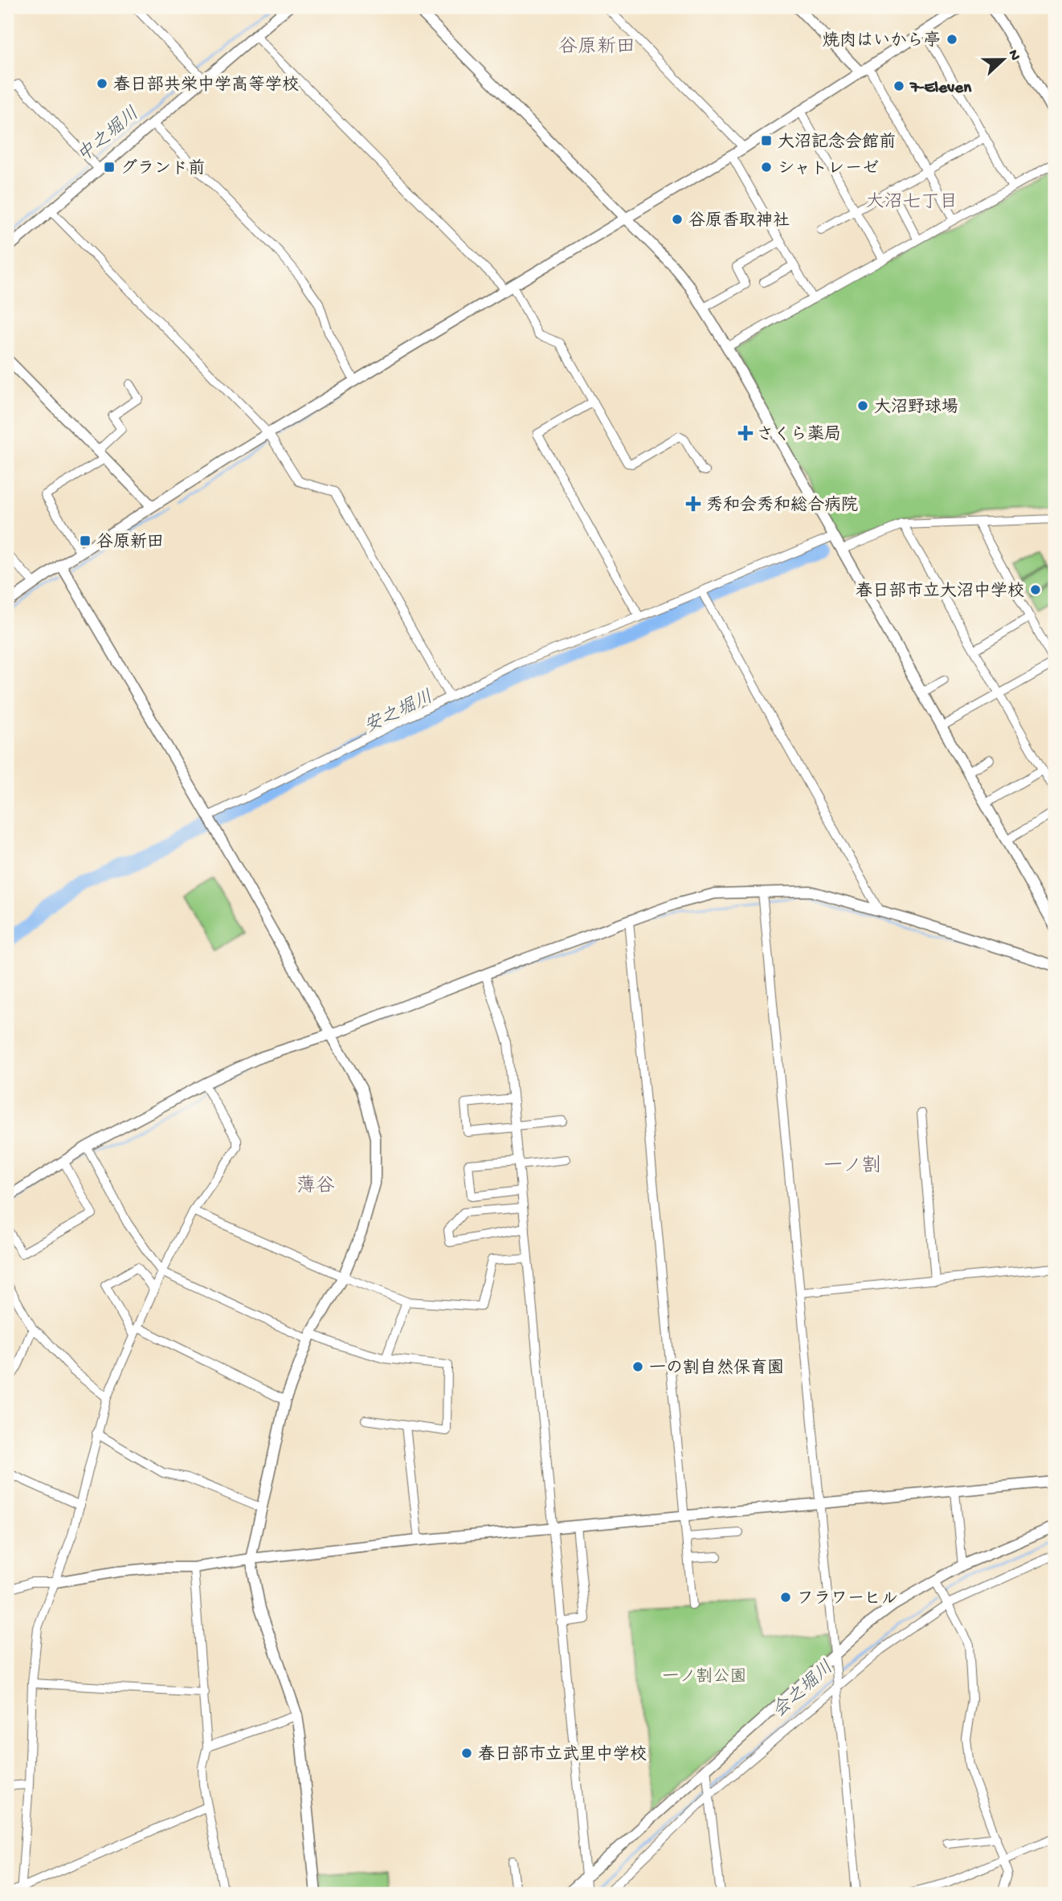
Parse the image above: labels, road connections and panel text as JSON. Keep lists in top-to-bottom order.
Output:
{
  "districts": [
    "谷原新田",
    "大沼七丁目",
    "一ノ割",
    "薄谷"
  ],
  "water": ["中之堀川", "安之堀川", "会之堀川"],
  "parks": ["一ノ割公園"],
  "places": {
    "other": [
      "焼肉はいから亭",
      "春日部共栄中学高等学校",
      "7-Eleven",
      "シャトレーゼ",
      "谷原香取神社",
      "大沼野球場",
      "春日部市立大沼中学校",
      "一の割自然保育園",
      "フラワーヒル",
      "春日部市立武里中学校"
    ],
    "transit": ["大沼記念会館前", "グランド前", "谷原新田"],
    "health": ["さくら薬局", "秀和会秀和総合病院"]
  },
  "north": "right"
}
